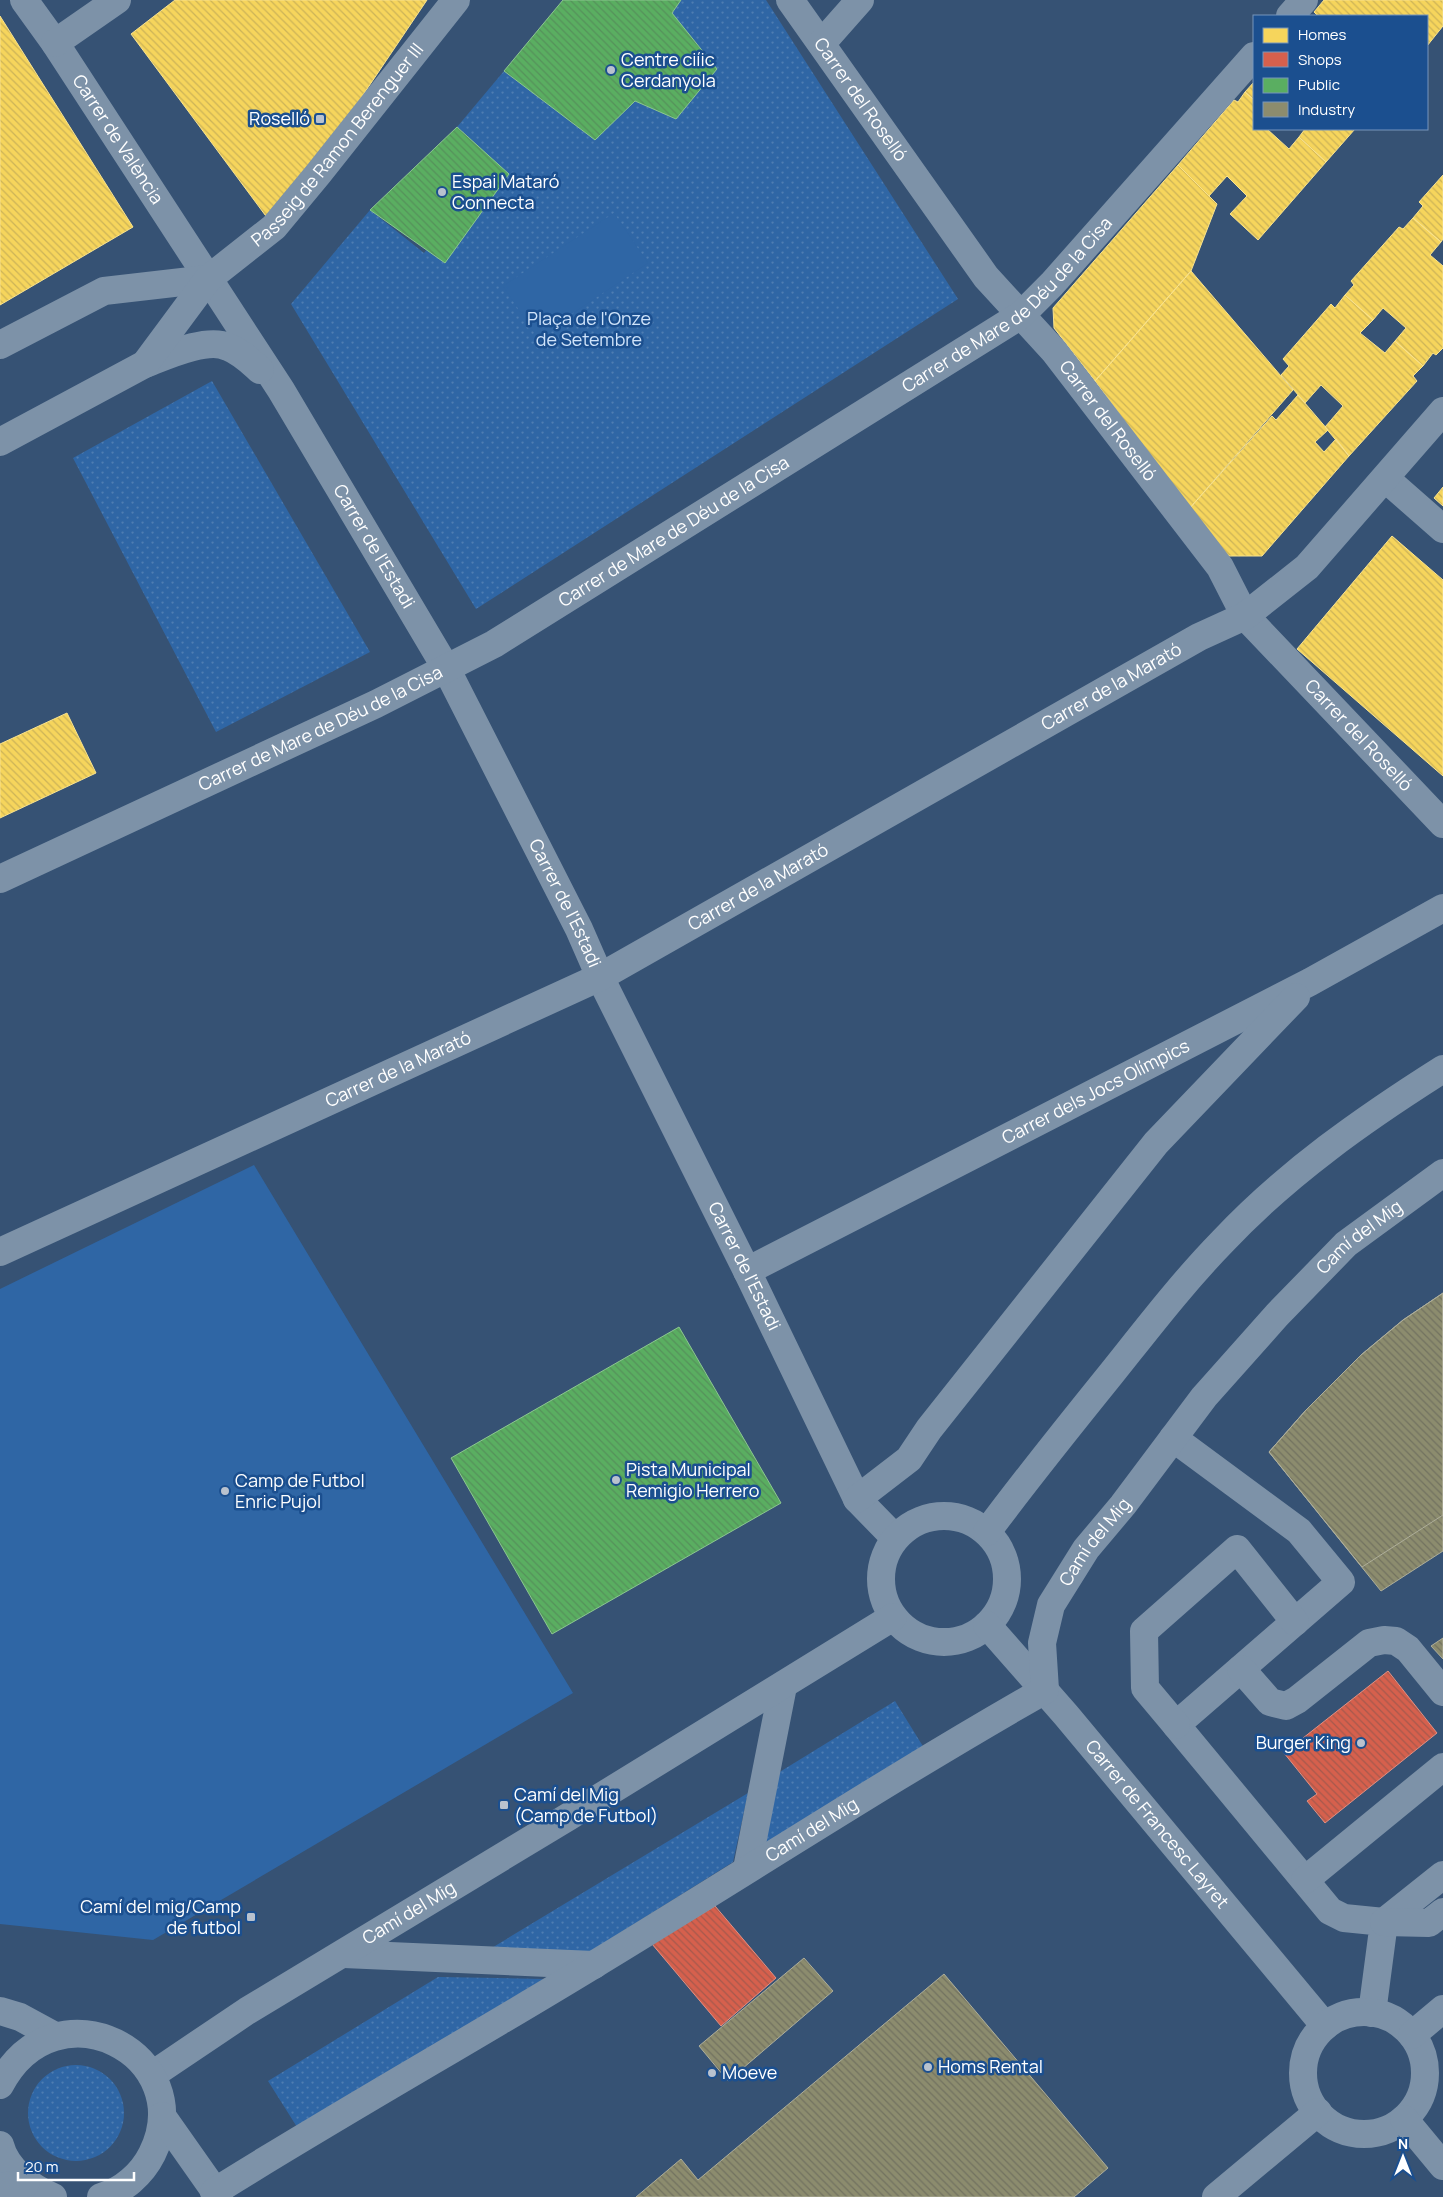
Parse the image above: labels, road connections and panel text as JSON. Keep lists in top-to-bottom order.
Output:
{
  "streets": {
    "street": [
      "Carrer del Roselló",
      "Carrer de València",
      "Passeig de Ramon Berenguer III",
      "Carrer de Mare de Déu de la Cisa",
      "Carrer de l'Estadi",
      "Carrer de la Marató",
      "Carrer dels Jocs Olímpics",
      "Camí del Mig",
      "Carrer de Francesc Layret"
    ]
  },
  "crossings": [
    ["Carrer del Roselló", "Carrer de Mare de Déu de la Cisa"],
    ["Carrer del Roselló", "Carrer de la Marató"],
    ["Carrer de València", "Passeig de Ramon Berenguer III"],
    ["Carrer de València", "Carrer de l'Estadi"],
    ["Passeig de Ramon Berenguer III", "Carrer de l'Estadi"],
    ["Carrer de Mare de Déu de la Cisa", "Carrer de l'Estadi"],
    ["Carrer de l'Estadi", "Carrer de la Marató"],
    ["Carrer de l'Estadi", "Carrer dels Jocs Olímpics"],
    ["Carrer de l'Estadi", "Camí del Mig"],
    ["Carrer de l'Estadi", "Carrer de Francesc Layret"],
    ["Camí del Mig", "Carrer de Francesc Layret"]
  ],
  "parks": ["Plaça de l'Onze de Setembre"],
  "places": {
    "other": [
      "Centre ciíic Cerdanyola",
      "Espai Mataró Connecta",
      "Pista Municipal Remigio Herrero",
      "Camp de Futbol Enric Pujol",
      "Burger King",
      "Homs Rental",
      "Moeve"
    ],
    "transit": ["Roselló", "Camí del Mig (Camp de Futbol)", "Camí del mig/Camp de futbol"]
  },
  "legend": [
    "Homes",
    "Shops",
    "Public",
    "Industry"
  ],
  "scale_bar": "20 m",
  "north": "top"
}
